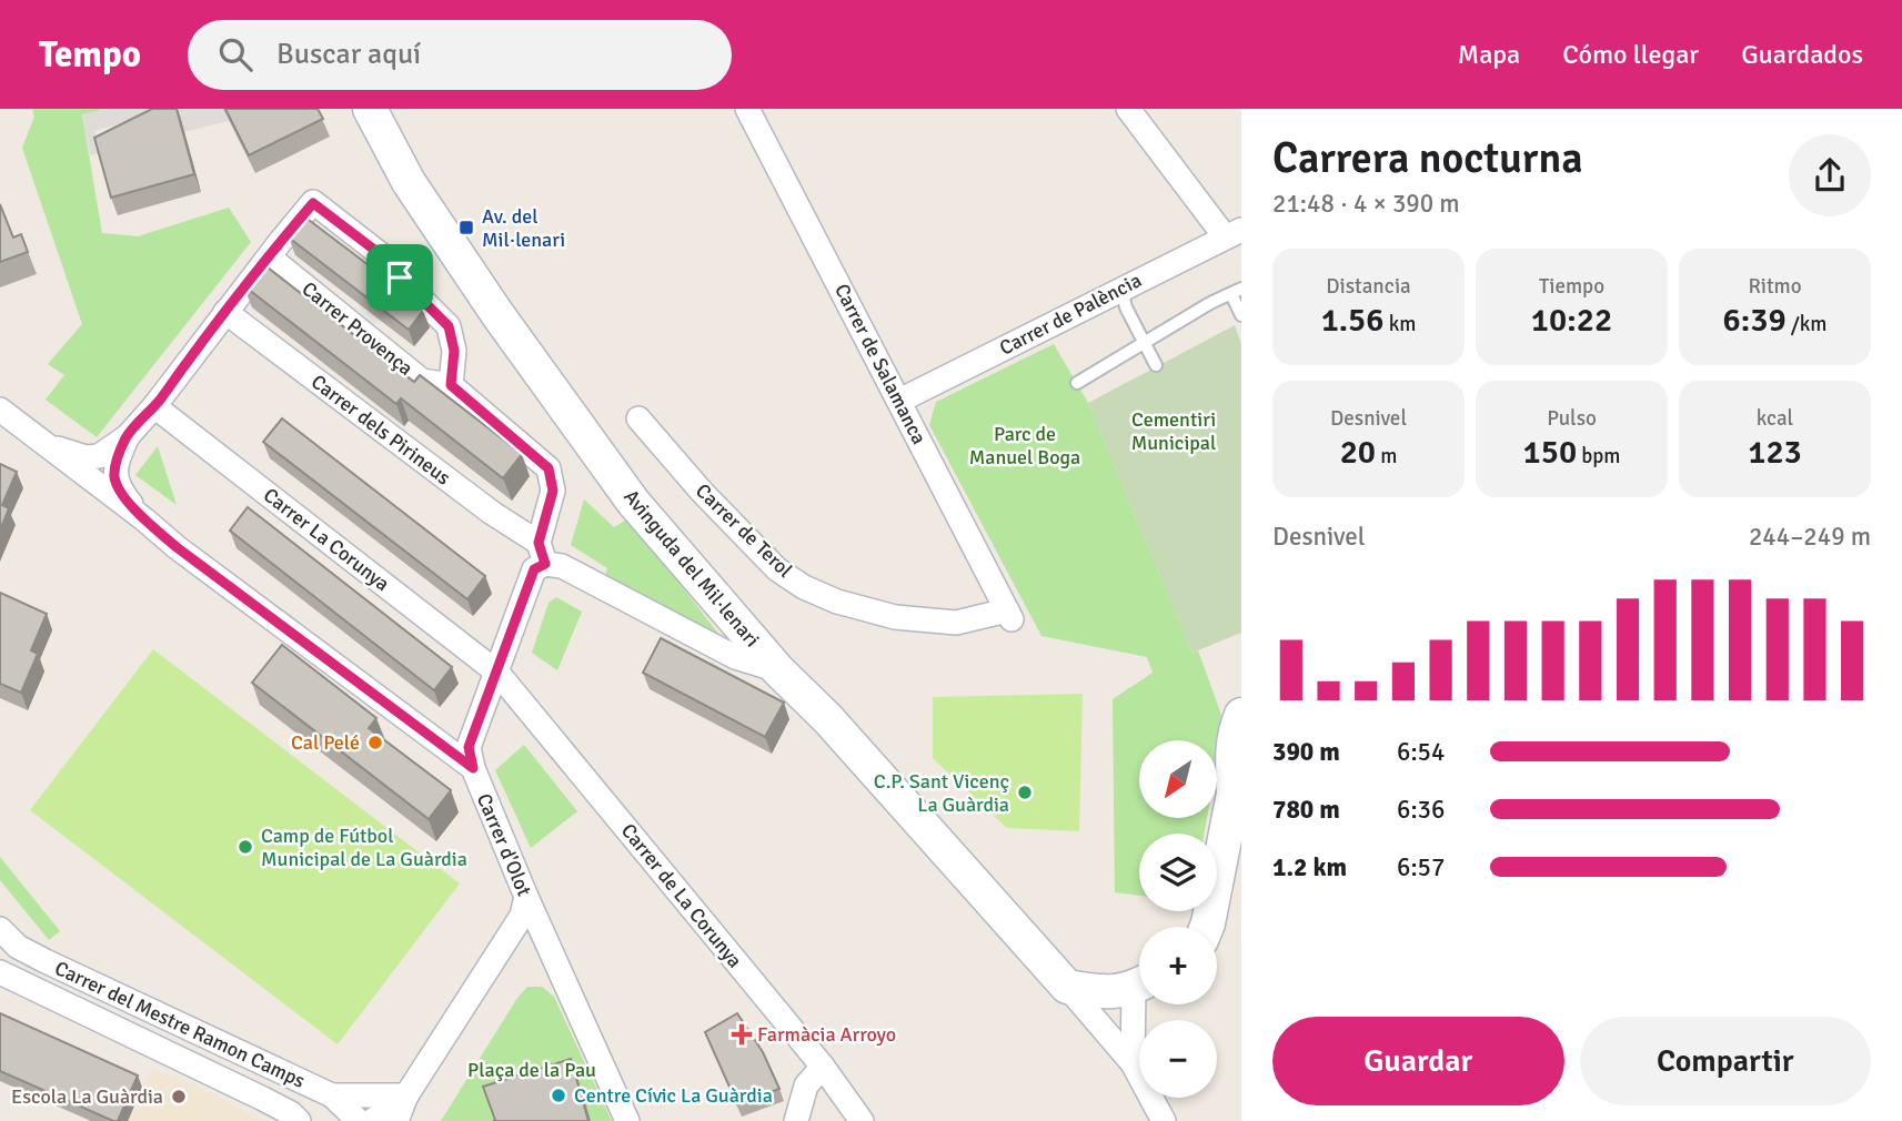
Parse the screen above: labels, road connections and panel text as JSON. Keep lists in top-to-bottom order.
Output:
{
  "streets": {
    "street": [
      "Carrer de Palència",
      "Carrer Provença",
      "Carrer de Salamanca",
      "Carrer dels Pirineus",
      "Carrer de Terol",
      "Carrer La Corunya",
      "Avinguda del Mil·lenari",
      "Carrer d'Olot",
      "Carrer de La Corunya",
      "Carrer del Mestre Ramon Camps"
    ]
  },
  "crossings": [
    ["Carrer de Palència", "Carrer de Salamanca"],
    ["Carrer de Salamanca", "Carrer de Terol"],
    ["Carrer dels Pirineus", "Avinguda del Mil·lenari"],
    ["Carrer La Corunya", "Carrer de La Corunya"]
  ],
  "parks": ["Cementiri Municipal", "Parc de Manuel Boga", "Plaça de la Pau"],
  "places": {
    "transit": ["Av. del Mil·lenari"],
    "other": [
      "Cal Pelé",
      "C.P. Sant Vicenç La Guàrdia",
      "Camp de Fútbol Municipal de La Guàrdia",
      "Centre Cívic La Guàrdia",
      "Escola La Guàrdia"
    ],
    "health": ["Farmàcia Arroyo"]
  },
  "north": "bottom left",
  "page": {
    "header": "Tempo",
    "search": "Buscar aquí",
    "nav": ["Mapa", "Cómo llegar", "Guardados"],
    "heading": ["Carrera nocturna", "21:48 · 4 × 390 m"],
    "stats": [
      ["Distancia", "1.56 km"],
      ["Tiempo", "10:22"],
      ["Ritmo", "6:39 /km"],
      ["Desnivel", "20 m"],
      ["Pulso", "150 bpm"],
      ["kcal", "123"]
    ],
    "chart": ["Desnivel", "244–249 m"],
    "list": [
      {
        "name": "390 m",
        "note": "6:54"
      },
      {
        "name": "780 m",
        "note": "6:36"
      },
      {
        "name": "1.2 km",
        "note": "6:57"
      }
    ],
    "map_buttons": ["+", "−"],
    "buttons": ["Guardar", "Compartir"]
  }
}
